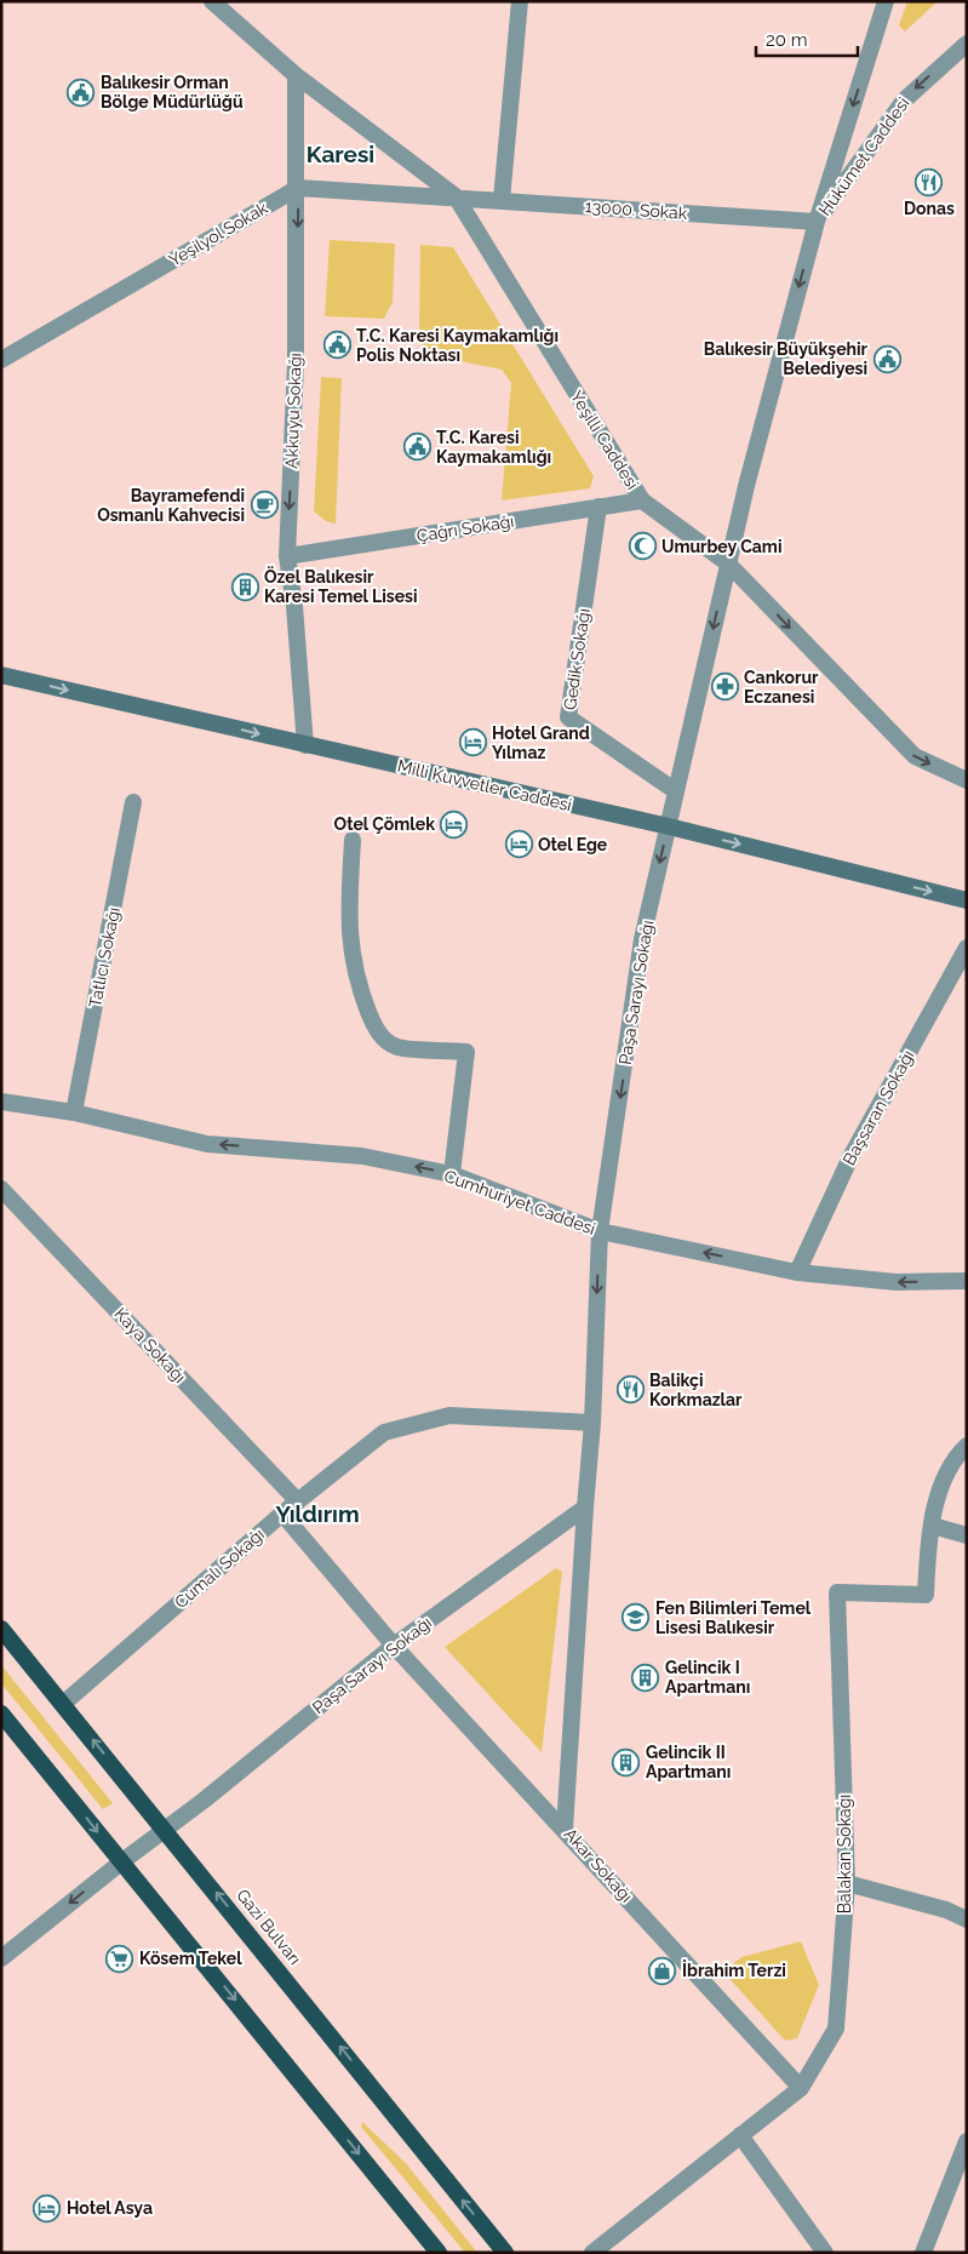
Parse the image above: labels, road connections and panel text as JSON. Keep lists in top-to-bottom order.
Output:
{
  "streets": {
    "highway": ["Gazi Bulvarı"],
    "main road": ["Milli Kuvvetler Caddesi"],
    "street": [
      "Hükümet Caddesi",
      "13000. Sokak",
      "Yeşilyol Sokak",
      "Akkuyu Sokağı",
      "Yeşilli Caddesi",
      "Çağrı Sokağı",
      "Gedik Sokağı",
      "Tatlıcı Sokağı",
      "Paşa Sarayı Sokağı",
      "Başsaran Sokağı",
      "Cumhuriyet Caddesi",
      "Kaya Sokağı",
      "Cumalı Sokağı",
      "Balakan Sokağı",
      "Akar Sokağı"
    ]
  },
  "crossings": [
    ["Hükümet Caddesi", "13000. Sokak"],
    ["Hükümet Caddesi", "Paşa Sarayı Sokağı"],
    ["13000. Sokak", "Yeşilli Caddesi"],
    ["13000. Sokak", "Paşa Sarayı Sokağı"],
    ["Yeşilyol Sokak", "Akkuyu Sokağı"],
    ["Akkuyu Sokağı", "Çağrı Sokağı"],
    ["Akkuyu Sokağı", "Milli Kuvvetler Caddesi"],
    ["Yeşilli Caddesi", "Çağrı Sokağı"],
    ["Yeşilli Caddesi", "Paşa Sarayı Sokağı"],
    ["Çağrı Sokağı", "Gedik Sokağı"],
    ["Gedik Sokağı", "Paşa Sarayı Sokağı"],
    ["Milli Kuvvetler Caddesi", "Paşa Sarayı Sokağı"],
    ["Tatlıcı Sokağı", "Cumhuriyet Caddesi"],
    ["Paşa Sarayı Sokağı", "Cumhuriyet Caddesi"],
    ["Paşa Sarayı Sokağı", "Cumalı Sokağı"],
    ["Paşa Sarayı Sokağı", "Akar Sokağı"],
    ["Paşa Sarayı Sokağı", "Gazi Bulvarı"],
    ["Başsaran Sokağı", "Cumhuriyet Caddesi"],
    ["Kaya Sokağı", "Cumalı Sokağı"],
    ["Cumalı Sokağı", "Akar Sokağı"],
    ["Cumalı Sokağı", "Gazi Bulvarı"],
    ["Balakan Sokağı", "Akar Sokağı"]
  ],
  "one_way": [
    "Hükümet Caddesi",
    "Akkuyu Sokağı",
    "Yeşilli Caddesi",
    "Milli Kuvvetler Caddesi",
    "Paşa Sarayı Sokağı",
    "Cumhuriyet Caddesi"
  ],
  "districts": ["Karesi", "Yıldırım"],
  "places": {
    "public building": [
      "Balıkesir Orman Bölge Müdürlüğü",
      "T.C. Karesi Kaymakamlığı Polis Noktası",
      "Balıkesir Büyükşehir Belediyesi",
      "T.C. Karesi Kaymakamlığı"
    ],
    "restaurant": ["Donas", "Balikçi Korkmazlar"],
    "cafe": ["Bayramefendi Osmanlı Kahvecisi"],
    "mosque": ["Umurbey Cami"],
    "building": ["Özel Balıkesir Karesi Temel Lisesi", "Gelincik I Apartmanı", "Gelincik II Apartmanı"],
    "pharmacy": ["Cankorur Eczanesi"],
    "hotel": [
      "Hotel Grand Yılmaz",
      "Otel Çömlek",
      "Otel Ege",
      "Hotel Asya"
    ],
    "school or university": ["Fen Bilimleri Temel Lisesi Balıkesir"],
    "supermarket": ["Kösem Tekel"],
    "shop": ["İbrahim Terzi"]
  },
  "scale_bar": "20 m"
}
